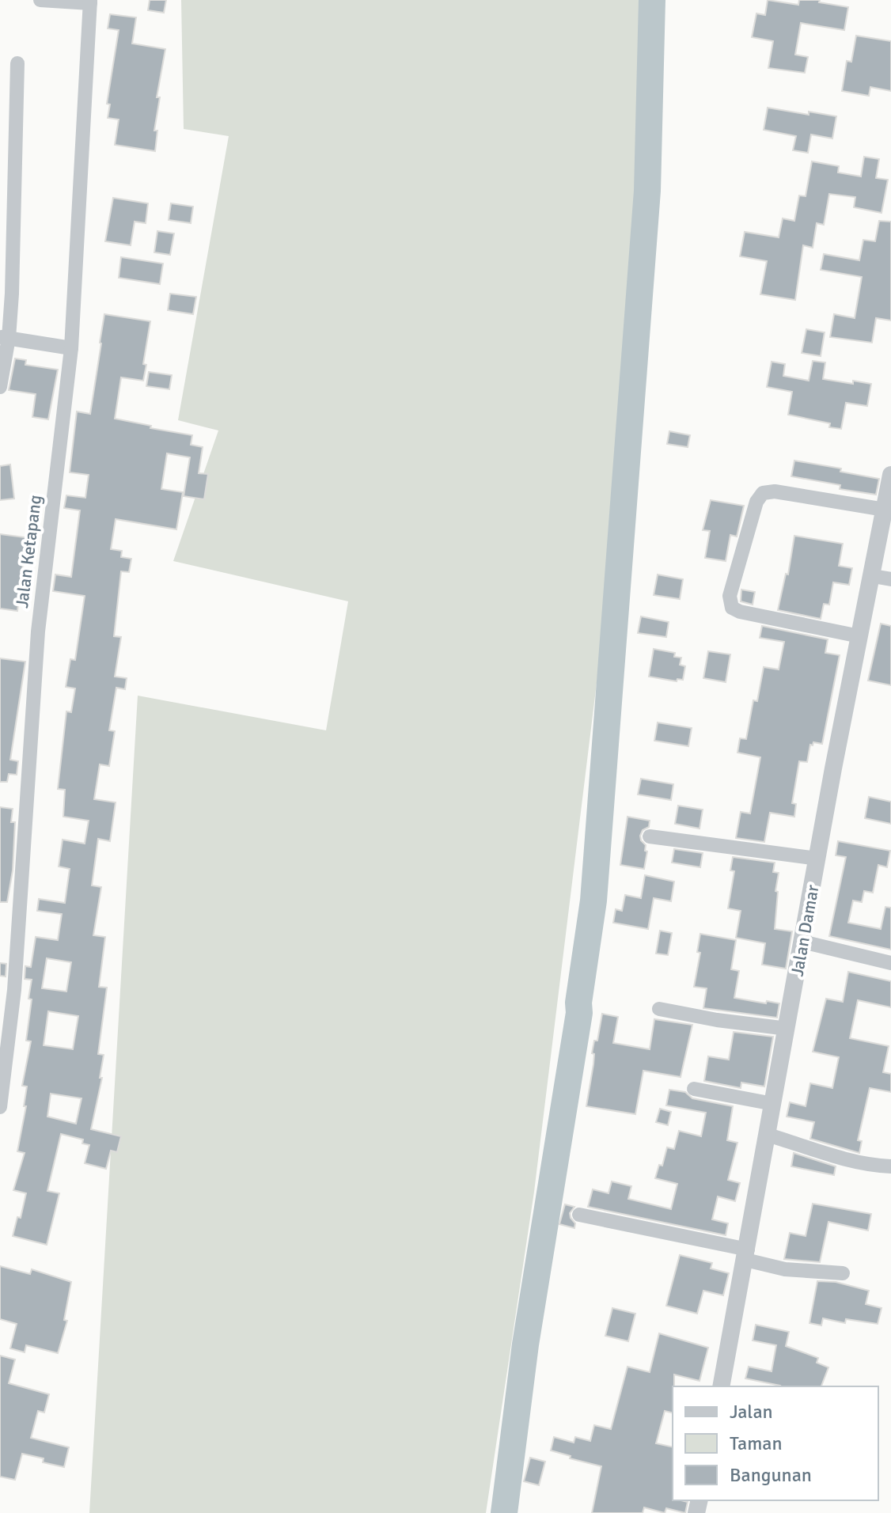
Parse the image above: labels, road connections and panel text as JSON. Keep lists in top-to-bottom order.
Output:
{
  "streets": {
    "street": ["Jalan Ketapang", "Jalan Damar"]
  },
  "legend": ["Jalan", "Taman", "Bangunan"]
}
